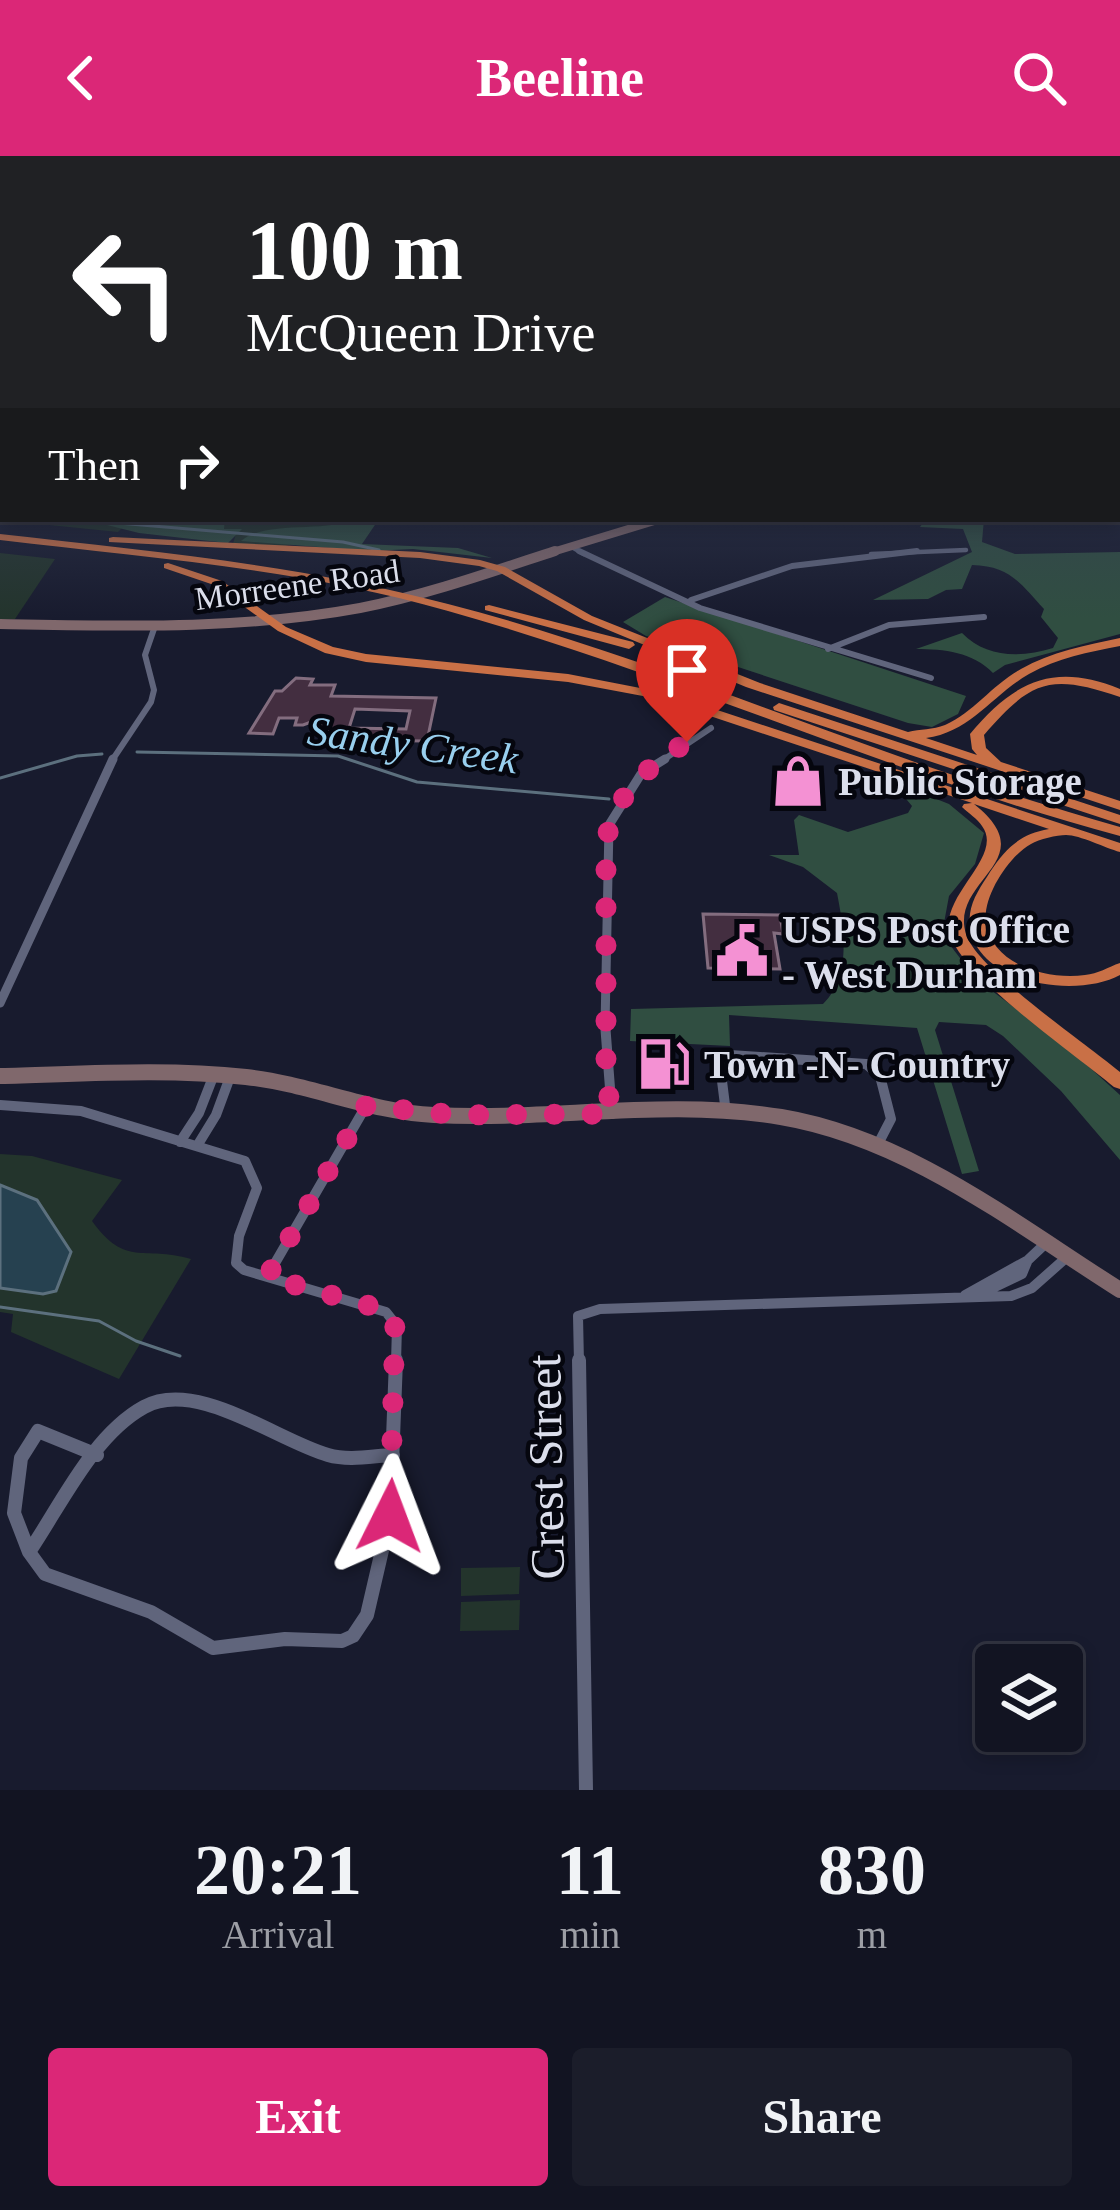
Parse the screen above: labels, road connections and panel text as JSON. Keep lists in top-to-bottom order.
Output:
{
  "streets": {
    "street": ["Morreene Road", "Crest Street"]
  },
  "water": ["Sandy Creek"],
  "places": {
    "shop": ["Public Storage"],
    "public building": ["USPS Post Office - West Durham"],
    "fuel station": ["Town -N- Country"]
  },
  "page": {
    "header": "Beeline",
    "turn": ["100 m", "McQueen Drive"],
    "then": "Then",
    "eta": [
      "20:21",
      "Arrival",
      "11",
      "min",
      "830",
      "m"
    ],
    "buttons": ["Exit", "Share"]
  }
}
